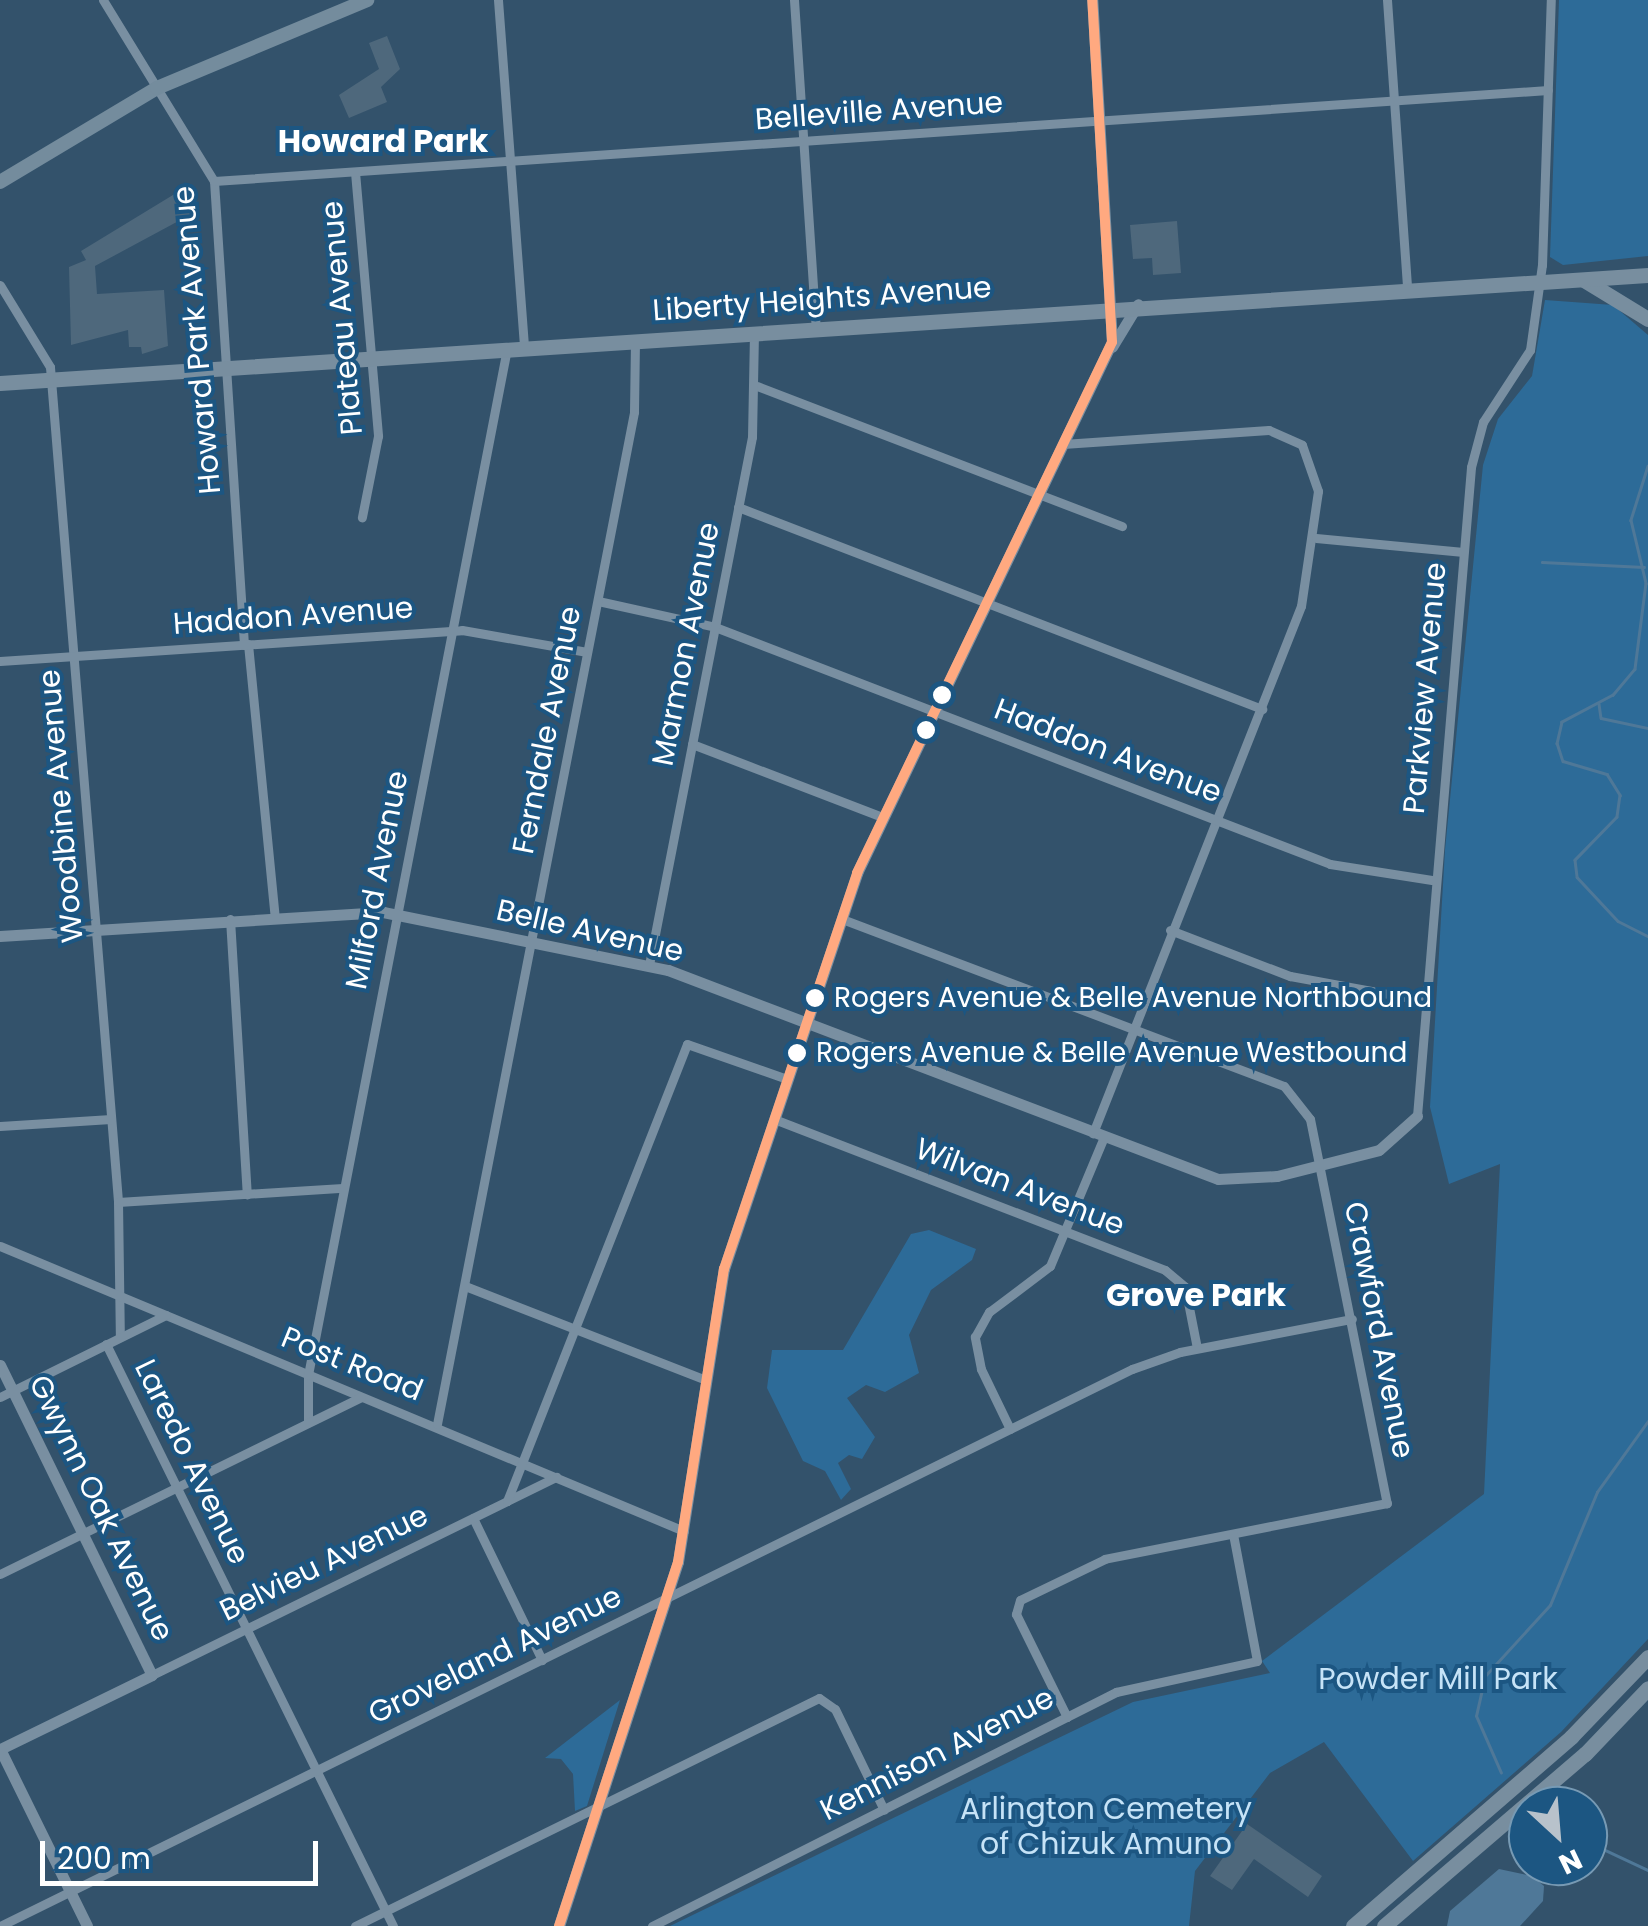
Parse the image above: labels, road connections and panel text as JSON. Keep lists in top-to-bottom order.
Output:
{
  "streets": {
    "main road": ["Liberty Heights Avenue"],
    "street": [
      "Belleville Avenue",
      "Plateau Avenue",
      "Howard Park Avenue",
      "Haddon Avenue",
      "Marmon Avenue",
      "Parkview Avenue",
      "Ferndale Avenue",
      "Woodbine Avenue",
      "Milford Avenue",
      "Belle Avenue",
      "Wilvan Avenue",
      "Crawford Avenue",
      "Post Road",
      "Laredo Avenue",
      "Gwynn Oak Avenue",
      "Belvieu Avenue",
      "Groveland Avenue",
      "Kennison Avenue"
    ]
  },
  "crossings": [
    ["Belleville Avenue", "Plateau Avenue"],
    ["Belleville Avenue", "Howard Park Avenue"],
    ["Belleville Avenue", "Parkview Avenue"],
    ["Belleville Avenue", "Milford Avenue"],
    ["Liberty Heights Avenue", "Plateau Avenue"],
    ["Liberty Heights Avenue", "Howard Park Avenue"],
    ["Liberty Heights Avenue", "Marmon Avenue"],
    ["Liberty Heights Avenue", "Parkview Avenue"],
    ["Liberty Heights Avenue", "Ferndale Avenue"],
    ["Liberty Heights Avenue", "Woodbine Avenue"],
    ["Liberty Heights Avenue", "Milford Avenue"],
    ["Howard Park Avenue", "Haddon Avenue"],
    ["Howard Park Avenue", "Belle Avenue"],
    ["Haddon Avenue", "Marmon Avenue"],
    ["Haddon Avenue", "Parkview Avenue"],
    ["Haddon Avenue", "Ferndale Avenue"],
    ["Haddon Avenue", "Woodbine Avenue"],
    ["Haddon Avenue", "Milford Avenue"],
    ["Marmon Avenue", "Belle Avenue"],
    ["Parkview Avenue", "Belle Avenue"],
    ["Ferndale Avenue", "Belle Avenue"],
    ["Ferndale Avenue", "Post Road"],
    ["Woodbine Avenue", "Belle Avenue"],
    ["Woodbine Avenue", "Post Road"],
    ["Milford Avenue", "Belle Avenue"],
    ["Milford Avenue", "Post Road"],
    ["Belle Avenue", "Crawford Avenue"],
    ["Wilvan Avenue", "Groveland Avenue"],
    ["Crawford Avenue", "Groveland Avenue"],
    ["Crawford Avenue", "Kennison Avenue"],
    ["Post Road", "Belvieu Avenue"],
    ["Laredo Avenue", "Belvieu Avenue"],
    ["Laredo Avenue", "Groveland Avenue"],
    ["Gwynn Oak Avenue", "Belvieu Avenue"]
  ],
  "districts": ["Howard Park", "Grove Park"],
  "parks": ["Powder Mill Park", "Arlington Cemetery of Chizuk Amuno"],
  "places": ["Rogers Avenue & Belle Avenue Northbound", "Rogers Avenue & Belle Avenue Westbound"],
  "scale_bar": "200 m",
  "north": "bottom right"
}
